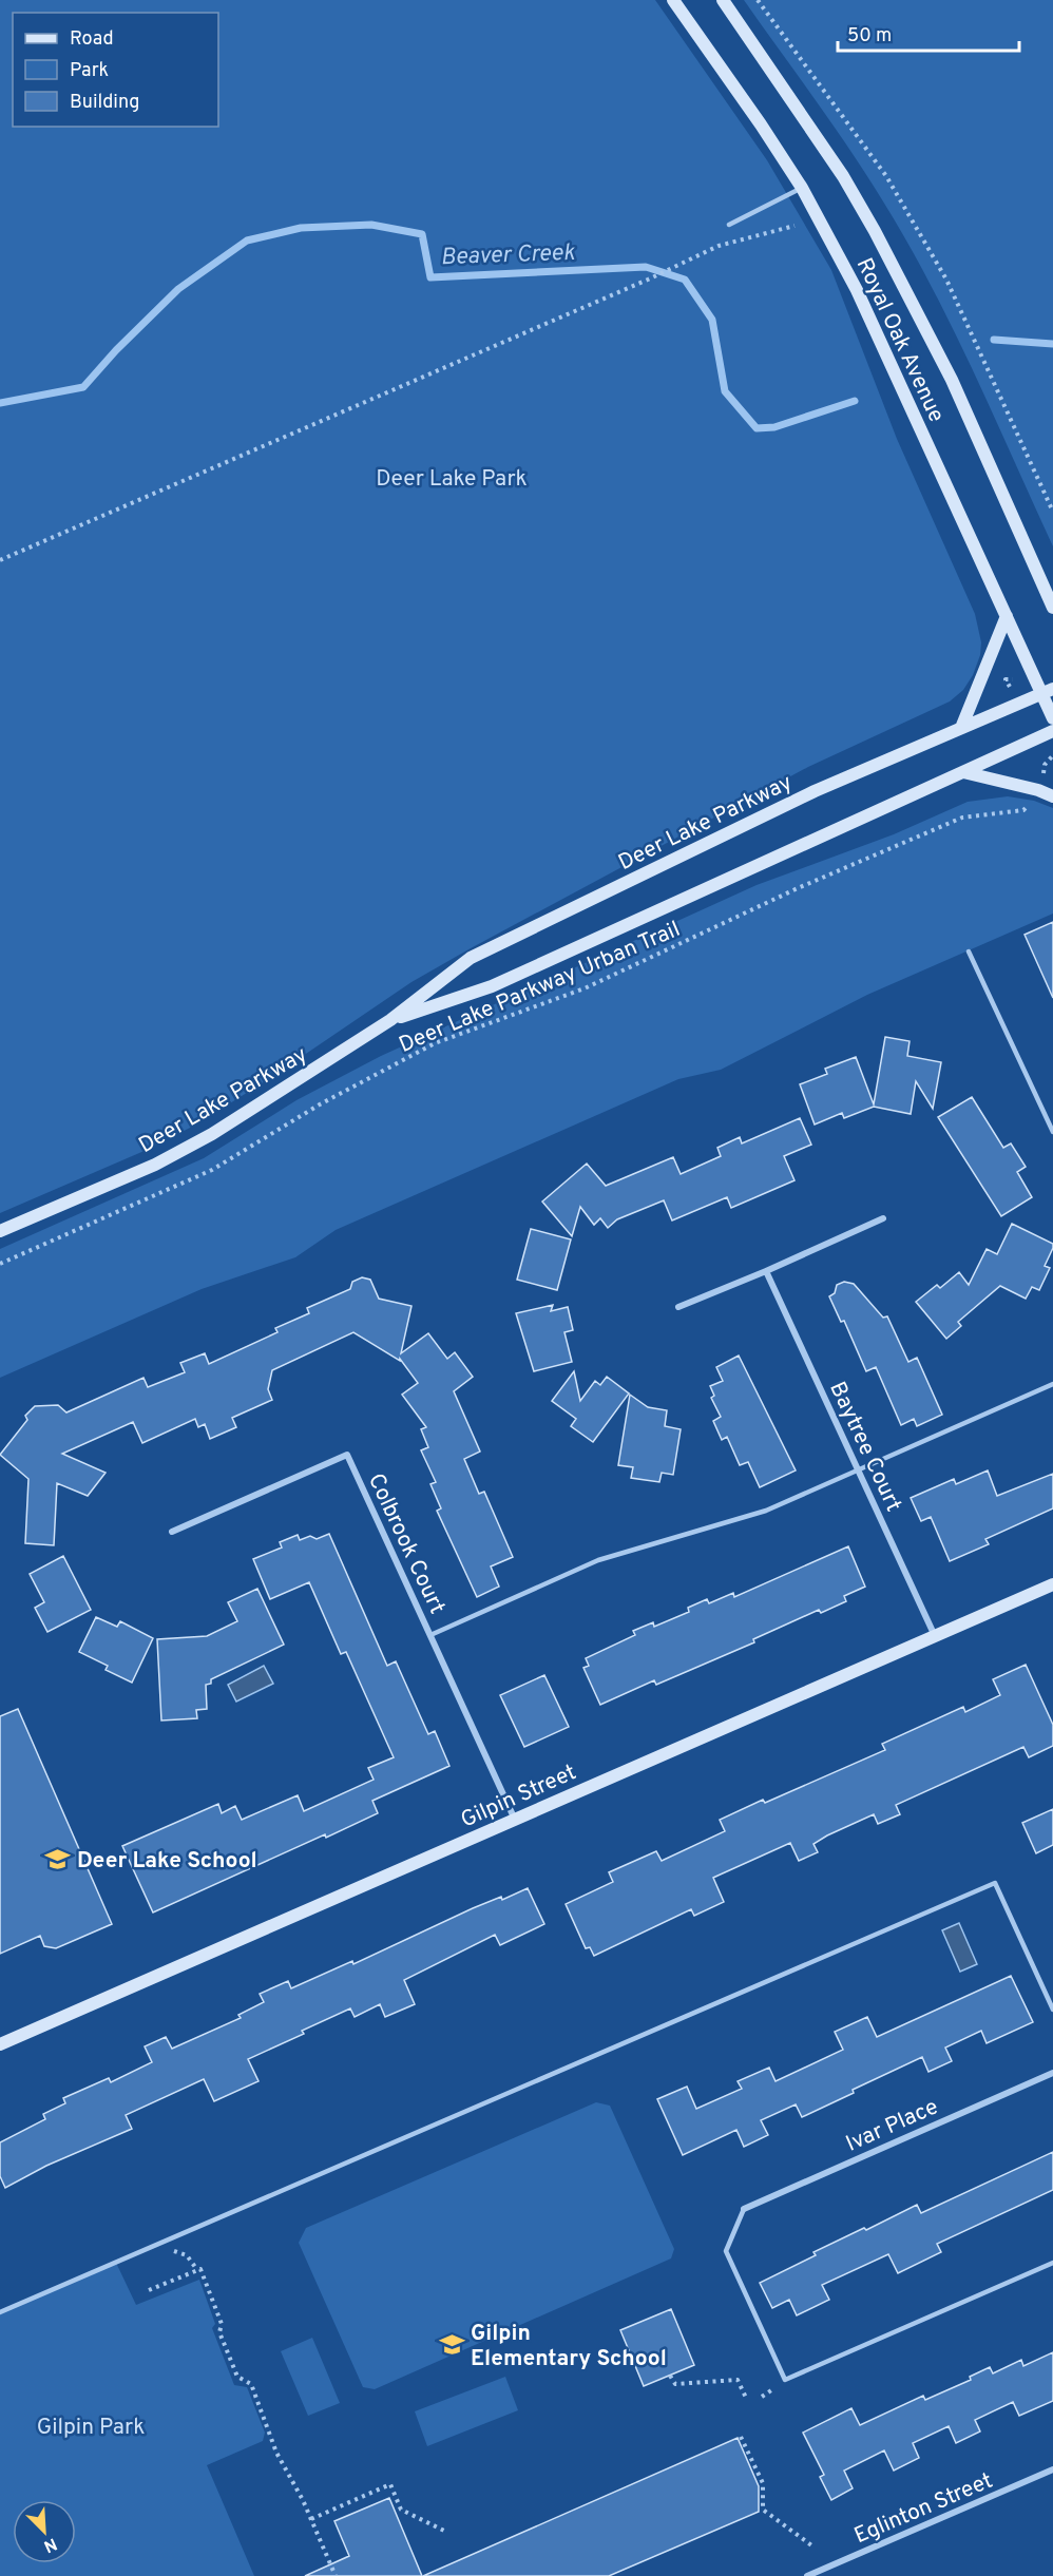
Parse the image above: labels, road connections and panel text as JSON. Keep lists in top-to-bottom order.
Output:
{
  "streets": {
    "main road": ["Royal Oak Avenue", "Deer Lake Parkway", "Gilpin Street"],
    "street": [
      "Baytree Court",
      "Colbrook Court",
      "Ivar Place",
      "Eglinton Street"
    ],
    "path": ["Deer Lake Parkway Urban Trail"]
  },
  "crossings": [
    ["Royal Oak Avenue", "Deer Lake Parkway"],
    ["Baytree Court", "Gilpin Street"],
    ["Colbrook Court", "Gilpin Street"]
  ],
  "water": ["Beaver Creek"],
  "parks": ["Deer Lake Park", "Gilpin Park"],
  "places": {
    "school or university": ["Deer Lake School", "Gilpin Elementary School"]
  },
  "legend": ["Road", "Park", "Building"],
  "scale_bar": "50 m",
  "north": "bottom right"
}
